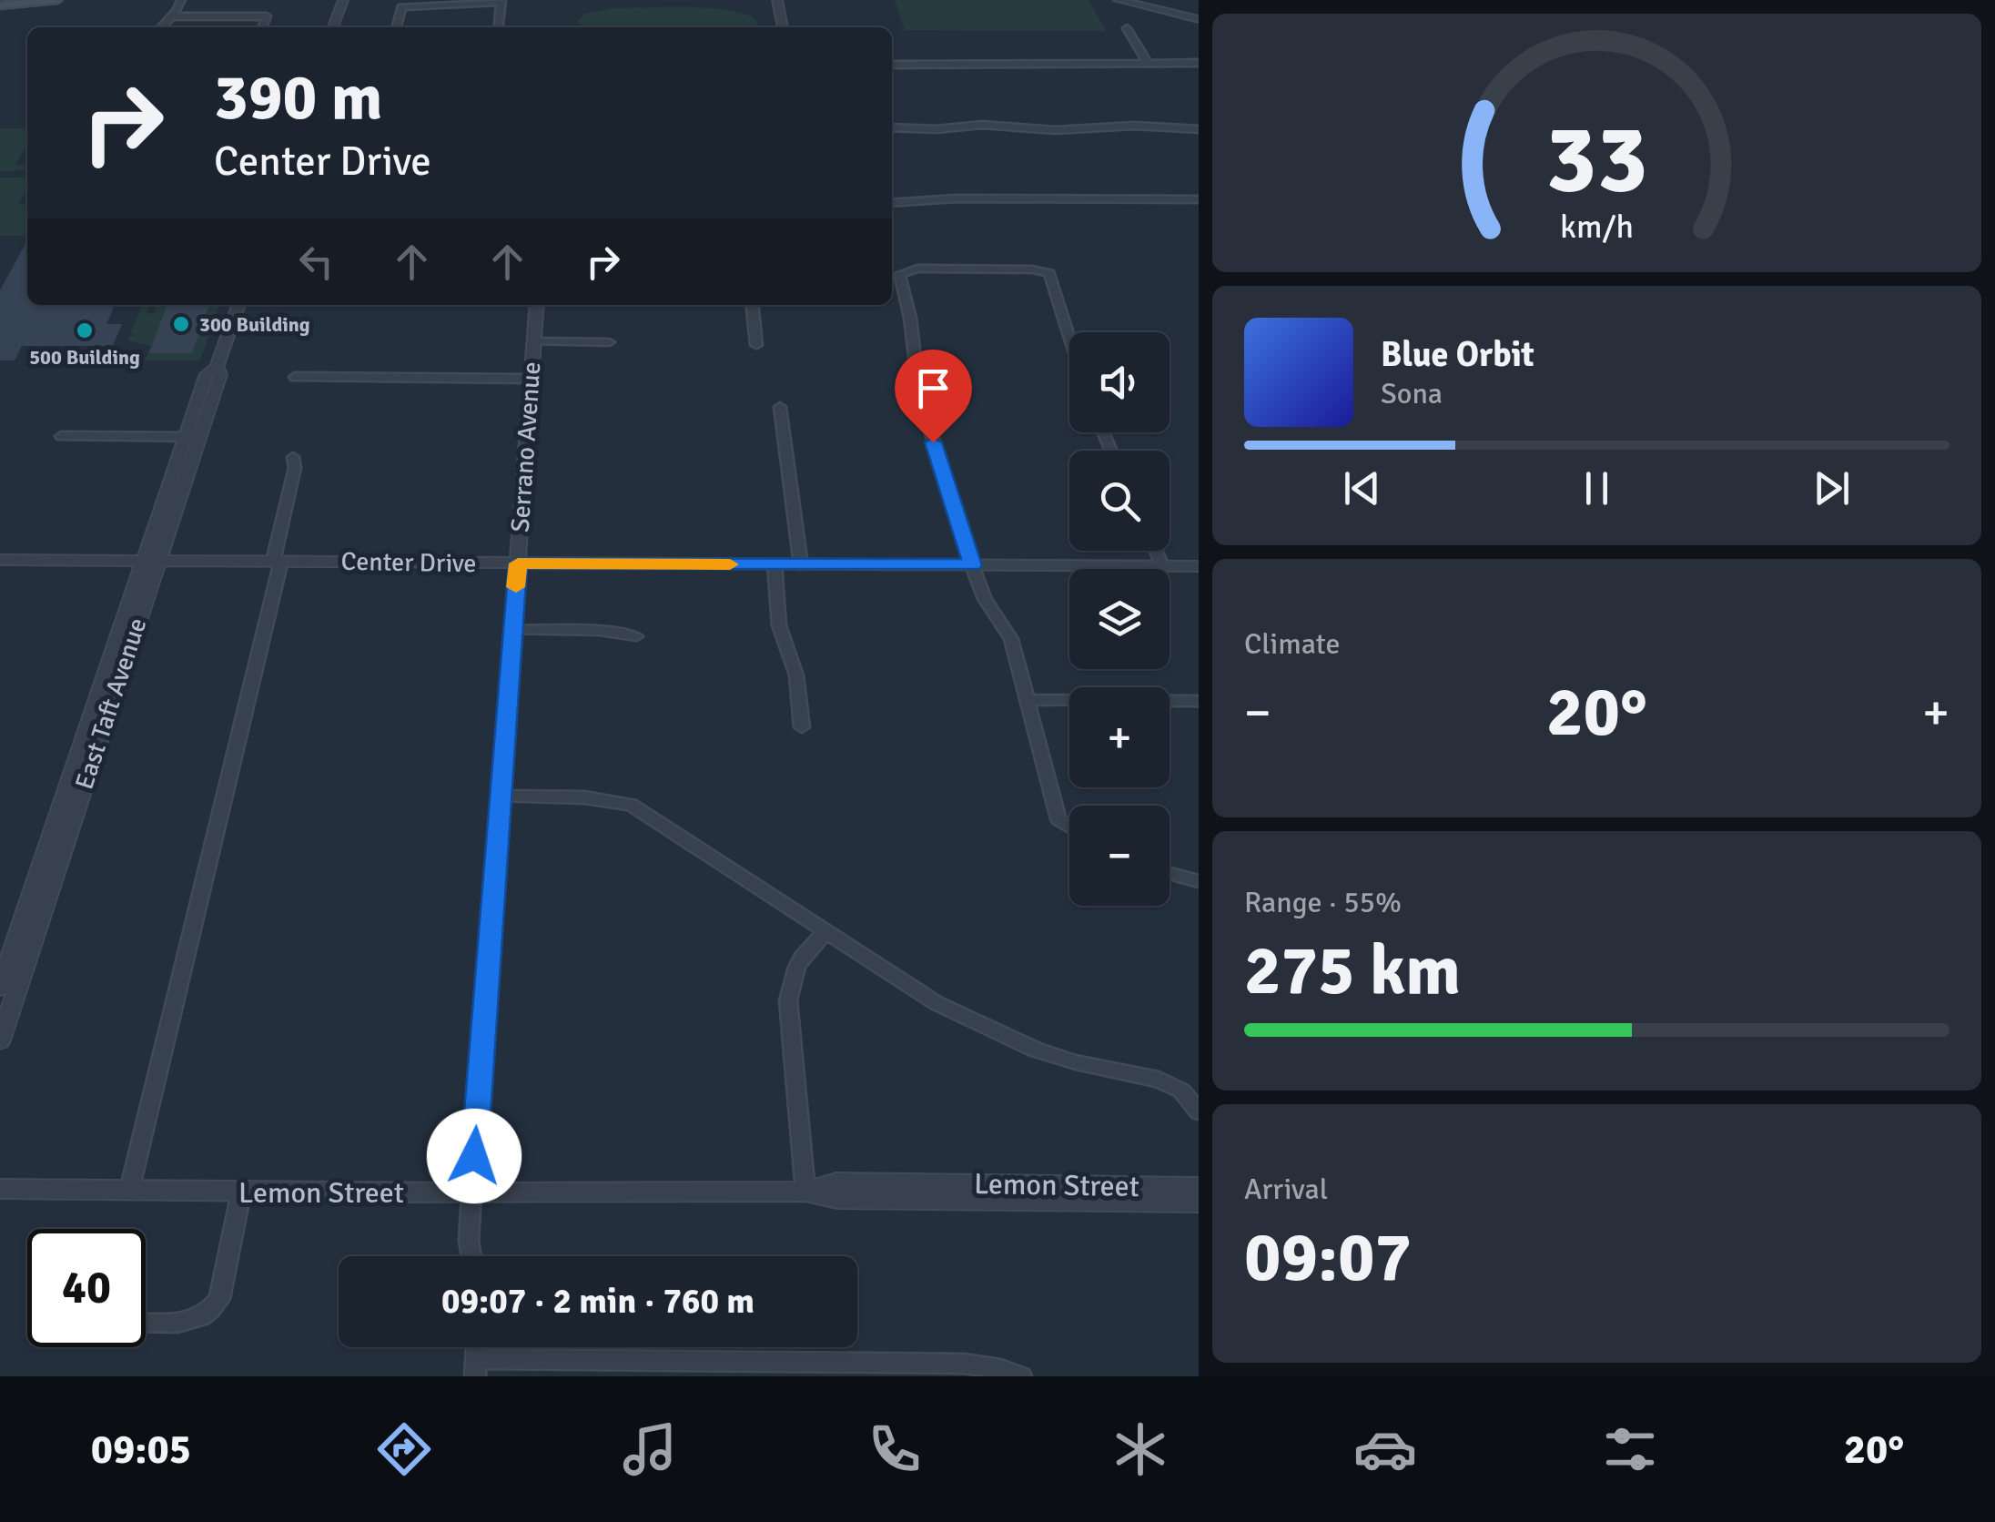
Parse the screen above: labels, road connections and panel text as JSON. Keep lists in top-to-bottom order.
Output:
{
  "streets": {
    "street": [
      "Serrano Avenue",
      "Center Drive",
      "East Taft Avenue",
      "Lemon Street"
    ]
  },
  "crossings": [
    ["Serrano Avenue", "Center Drive"],
    ["Serrano Avenue", "Lemon Street"],
    ["Center Drive", "East Taft Avenue"]
  ],
  "places": ["300 Building", "500 Building"],
  "page": {
    "turn": ["390 m", "Center Drive"],
    "song": ["Blue Orbit", "Sona"],
    "map_buttons": ["+", "−"],
    "tile": [
      "Climate",
      ["Range · 55%", "275 km"],
      ["Arrival", "09:07"]
    ],
    "heat": ["−", "20°", "+"],
    "limit": "40",
    "trip": "09:07 · 2 min · 760 m",
    "tabs": ["09:05", "20°"],
    "gauge": ["33", "km/h"]
  }
}
